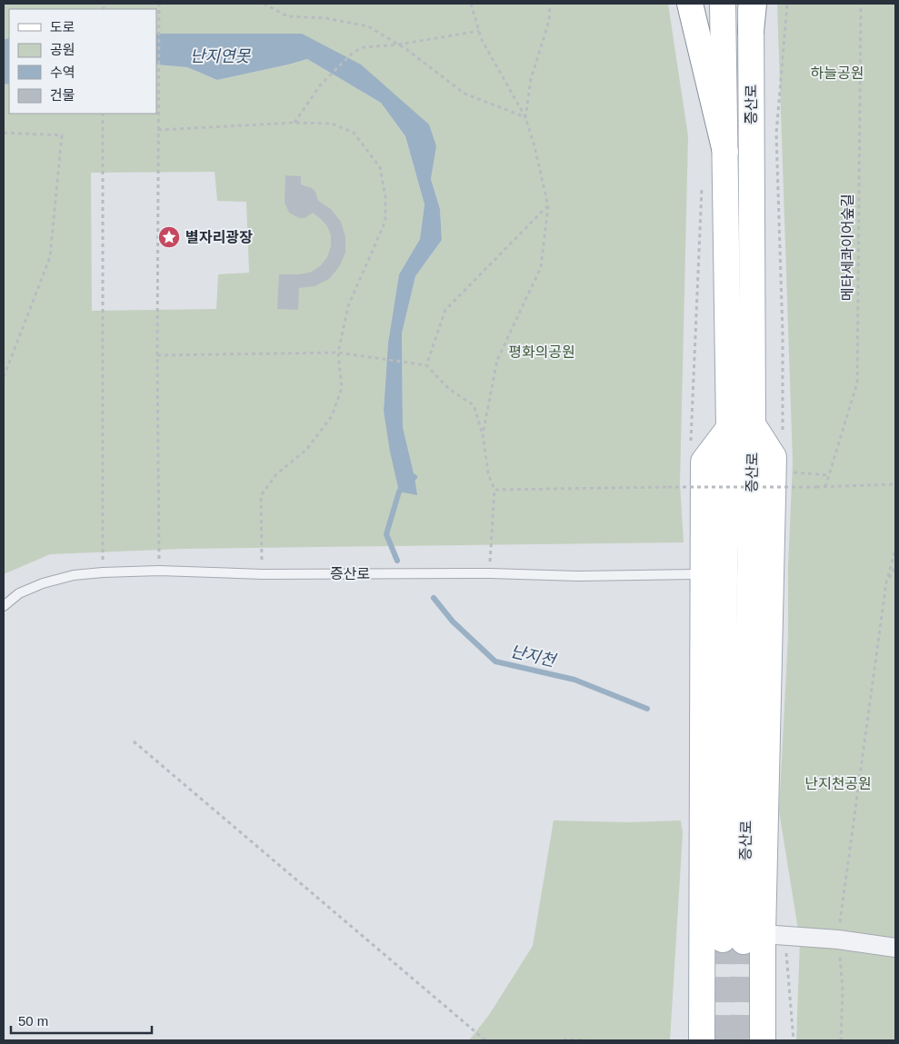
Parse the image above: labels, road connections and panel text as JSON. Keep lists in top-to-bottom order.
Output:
{
  "streets": {
    "main road": ["증산로"],
    "path": ["메타세콰이어숲길"]
  },
  "water": ["난지연못", "난지천"],
  "parks": ["하늘공원", "평화의공원", "난지천공원"],
  "places": {
    "place": ["별자리광장"]
  },
  "legend": [
    "도로",
    "공원",
    "수역",
    "건물"
  ],
  "scale_bar": "50 m"
}
